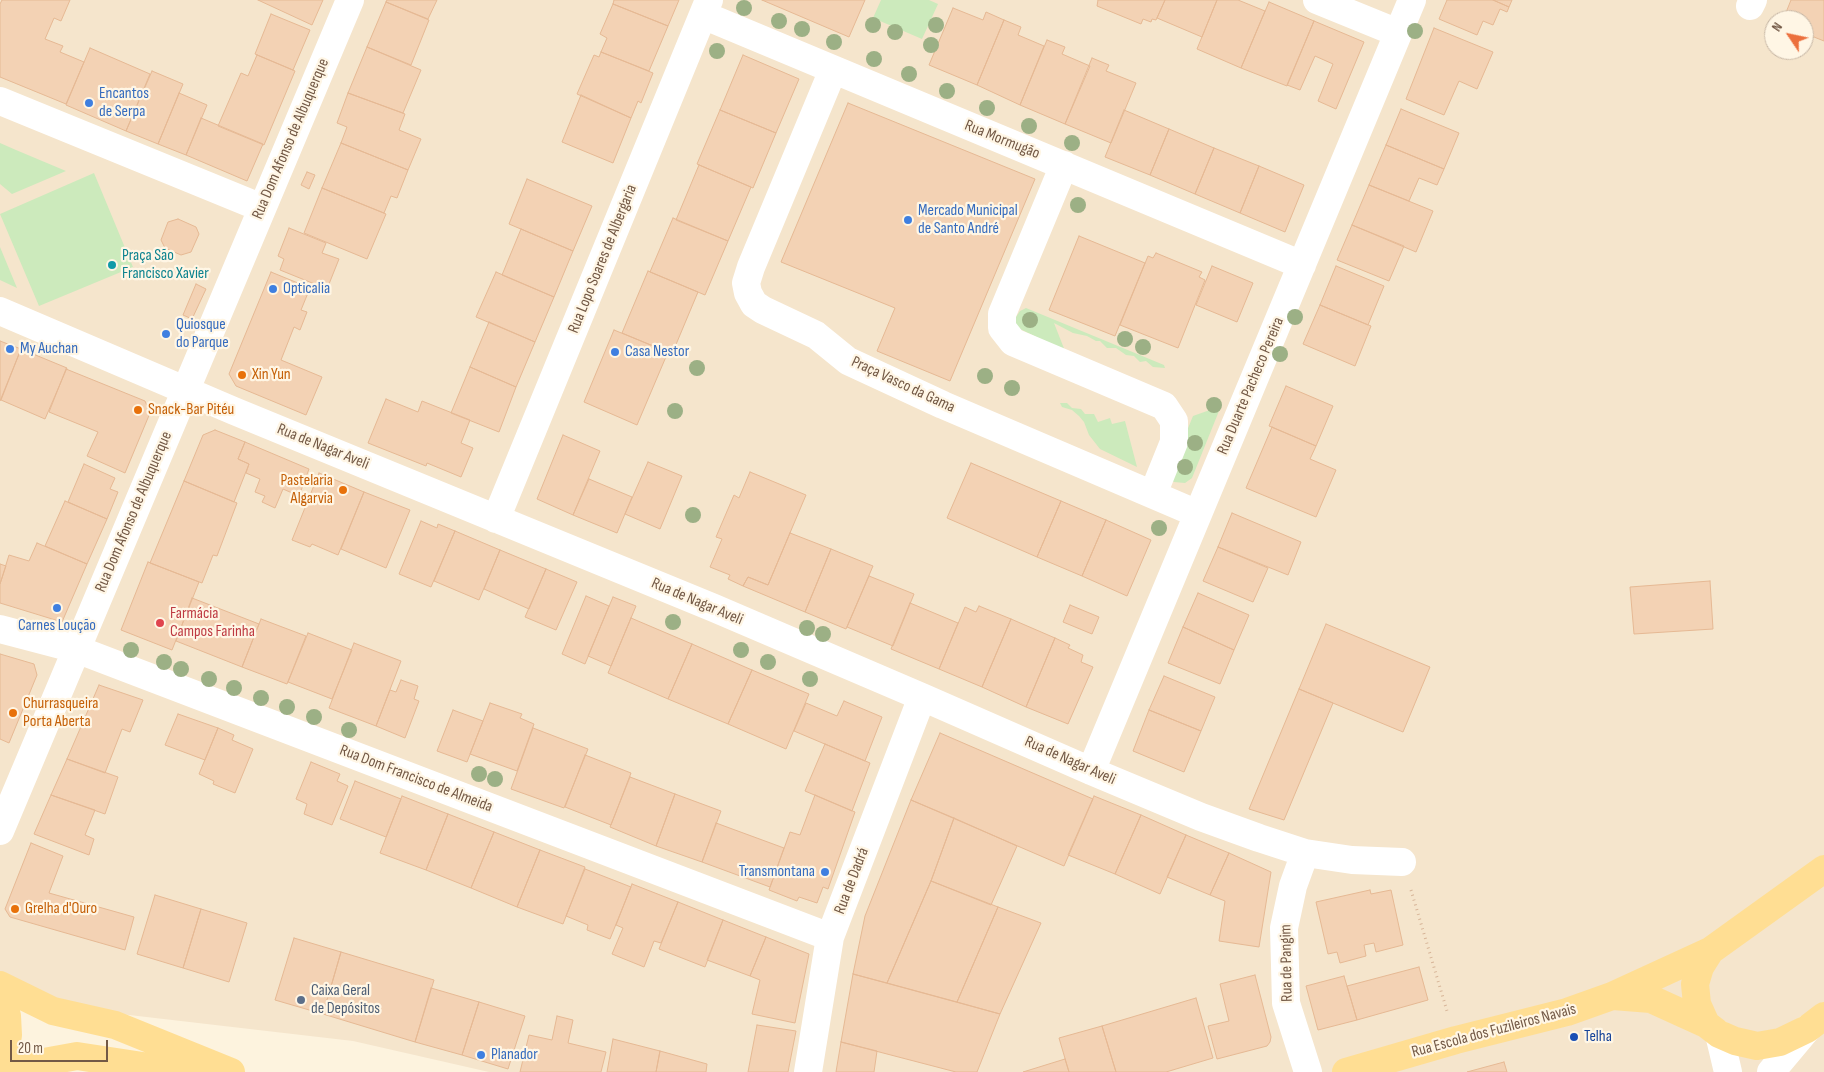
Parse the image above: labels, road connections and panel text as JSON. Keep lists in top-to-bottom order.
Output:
{
  "streets": {
    "main road": ["Rua Escola dos Fuzileiros Navais"],
    "street": [
      "Rua Dom Afonso de Albuquerque",
      "Rua Mormugão",
      "Rua Lopo Soares de Albergaria",
      "Praça Vasco da Gama",
      "Rua Duarte Pacheco Pereira",
      "Rua de Nagar Aveli",
      "Rua Dom Francisco de Almeida",
      "Rua de Dadrá",
      "Rua de Pangim"
    ]
  },
  "crossings": [
    ["Rua Dom Afonso de Albuquerque", "Rua de Nagar Aveli"],
    ["Rua Dom Afonso de Albuquerque", "Rua Dom Francisco de Almeida"],
    ["Rua Mormugão", "Rua Lopo Soares de Albergaria"],
    ["Rua Mormugão", "Praça Vasco da Gama"],
    ["Rua Mormugão", "Rua Duarte Pacheco Pereira"],
    ["Rua Lopo Soares de Albergaria", "Rua de Nagar Aveli"],
    ["Praça Vasco da Gama", "Rua Duarte Pacheco Pereira"],
    ["Rua Duarte Pacheco Pereira", "Rua de Nagar Aveli"],
    ["Rua de Nagar Aveli", "Rua de Dadrá"],
    ["Rua de Nagar Aveli", "Rua de Pangim"],
    ["Rua Dom Francisco de Almeida", "Rua de Dadrá"]
  ],
  "places": [
    "Encantos de Serpa",
    "Mercado Municipal de Santo André",
    "Praça São Francisco Xavier",
    "Opticalia",
    "Quiosque do Parque",
    "My Auchan",
    "Casa Nestor",
    "Xin Yun",
    "Snack-Bar Pitéu",
    "Pastelaria Algarvia",
    "Carnes Loução",
    "Farmácia Campos Farinha",
    "Churrasqueira Porta Aberta",
    "Transmontana",
    "Grelha d'Ouro",
    "Caixa Geral de Depósitos",
    "Telha",
    "Planador"
  ],
  "scale_bar": "20 m",
  "north": "top left"
}
